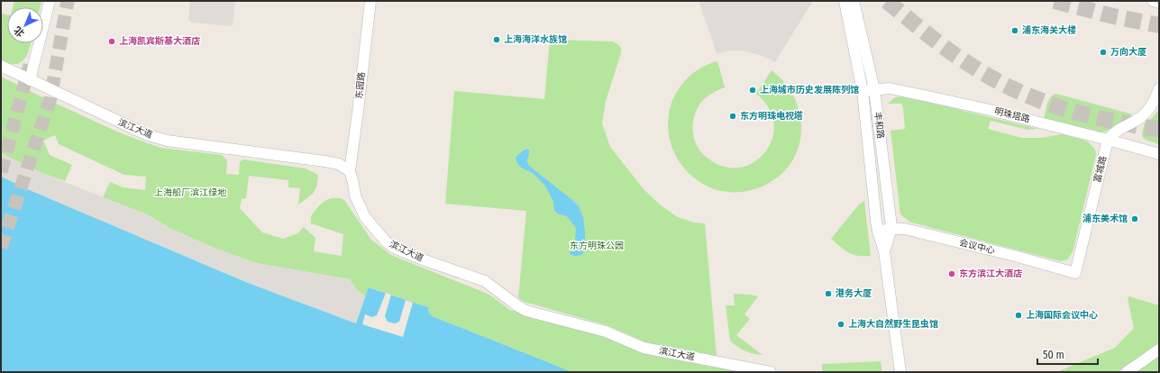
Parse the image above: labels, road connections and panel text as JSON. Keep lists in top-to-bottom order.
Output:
{
  "streets": {
    "street": [
      "东园路",
      "明珠塔路",
      "丰和路",
      "滨江大道",
      "富城路",
      "会议中心"
    ]
  },
  "crossings": [
    ["东园路", "滨江大道"],
    ["明珠塔路", "丰和路"],
    ["明珠塔路", "富城路"],
    ["丰和路", "会议中心"],
    ["富城路", "会议中心"]
  ],
  "parks": ["上海船厂滨江绿地", "东方明珠公园"],
  "places": [
    "浦东海关大楼",
    "上海海洋水族馆",
    "上海凯宾斯基大酒店",
    "万向大厦",
    "上海城市历史发展陈列馆",
    "东方明珠电视塔",
    "浦东美术馆",
    "东方滨江大酒店",
    "港务大厦",
    "上海国际会议中心",
    "上海大自然野生昆虫馆"
  ],
  "scale_bar": "50 m",
  "north": "bottom left"
}
